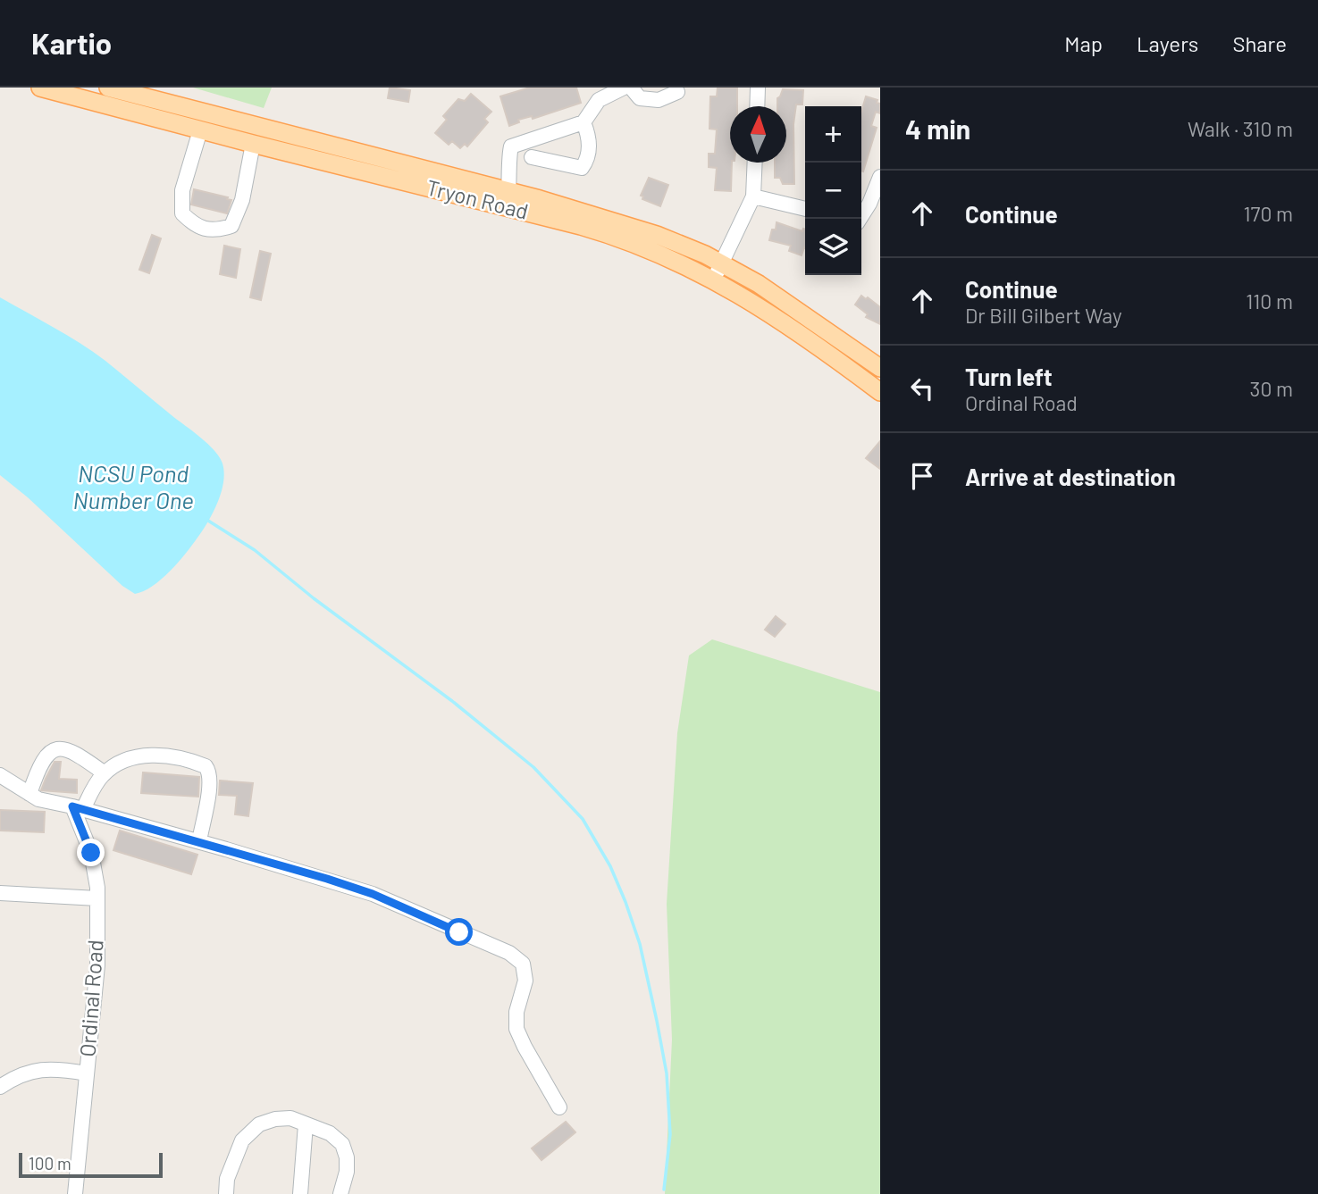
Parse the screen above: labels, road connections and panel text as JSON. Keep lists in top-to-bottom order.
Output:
{
  "streets": {
    "main road": ["Tryon Road"],
    "street": ["Ordinal Road"]
  },
  "water": ["NCSU Pond Number One"],
  "scale_bar": "100 m",
  "north": "top",
  "page": {
    "header": "Kartio",
    "nav": ["Map", "Layers", "Share"],
    "heading": ["4 min", "Walk · 310 m"],
    "map_buttons": ["+", "−"],
    "list": [
      ["Continue", "170 m"],
      ["Continue", "Dr Bill Gilbert Way", "110 m"],
      ["Turn left", "Ordinal Road", "30 m"],
      "Arrive at destination"
    ],
    "scale": "100 m"
  }
}
